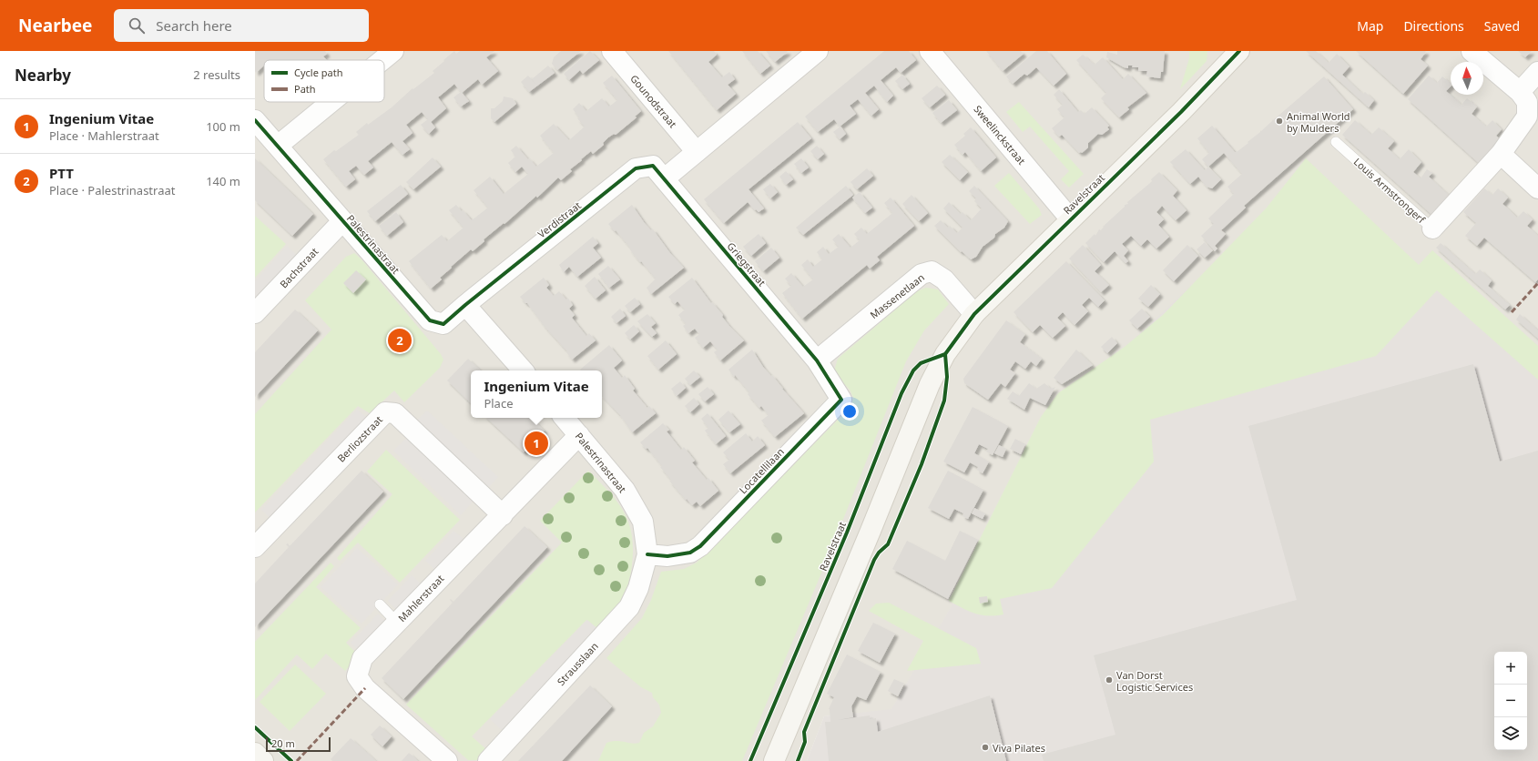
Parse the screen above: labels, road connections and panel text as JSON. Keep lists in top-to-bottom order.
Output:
{
  "streets": {
    "street": [
      "Gounodstraat",
      "Sweelinckstraat",
      "Louis Armstrongerf",
      "Ravelstraat",
      "Verdistraat",
      "Palestrinastraat",
      "Griegstraat",
      "Bachstraat",
      "Massenetlaan",
      "Berliozstraat",
      "Locatellilaan",
      "Mahlerstraat",
      "Strausslaan"
    ]
  },
  "crossings": [
    ["Sweelinckstraat", "Ravelstraat"],
    ["Ravelstraat", "Massenetlaan"],
    ["Verdistraat", "Palestrinastraat"],
    ["Verdistraat", "Griegstraat"],
    ["Palestrinastraat", "Bachstraat"],
    ["Palestrinastraat", "Locatellilaan"],
    ["Palestrinastraat", "Mahlerstraat"],
    ["Palestrinastraat", "Strausslaan"],
    ["Griegstraat", "Massenetlaan"],
    ["Griegstraat", "Locatellilaan"],
    ["Massenetlaan", "Locatellilaan"],
    ["Berliozstraat", "Mahlerstraat"],
    ["Locatellilaan", "Strausslaan"]
  ],
  "places": ["Animal World by Mulders", "Van Dorst Logistic Services", "Viva Pilates"],
  "legend": ["Cycle path", "Path"],
  "scale_bar": "20 m",
  "north": "top",
  "page": {
    "header": "Nearbee",
    "search": "Search here",
    "nav": ["Map", "Directions", "Saved"],
    "heading": ["Nearby", "2 results"],
    "list": [
      {
        "mark": "1",
        "name": "Ingenium Vitae",
        "note": "Place · Mahlerstraat",
        "value": "100 m"
      },
      {
        "mark": "2",
        "name": "PTT",
        "note": "Place · Palestrinastraat",
        "value": "140 m"
      }
    ],
    "pins": ["2", "1"],
    "popup": ["Ingenium Vitae", "Place"],
    "map_buttons": ["+", "−"],
    "scale": "20 m"
  }
}
